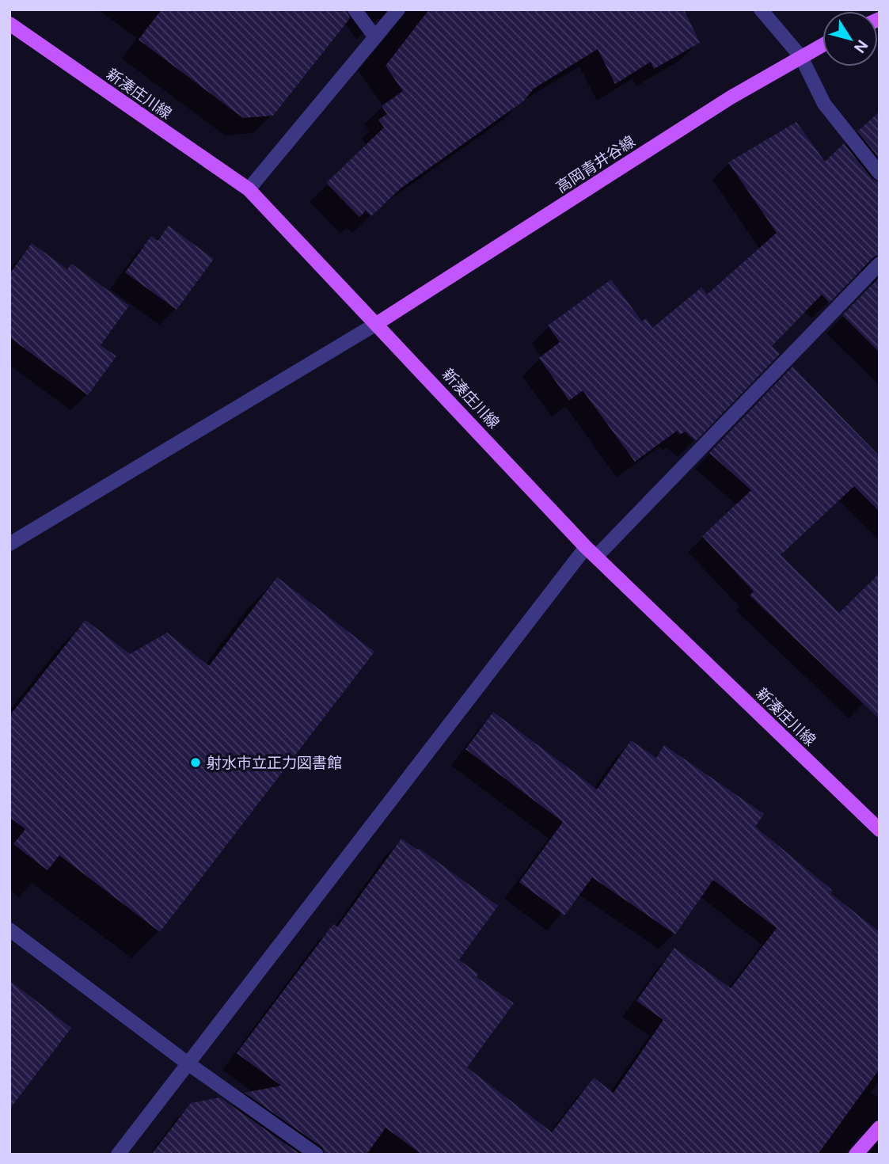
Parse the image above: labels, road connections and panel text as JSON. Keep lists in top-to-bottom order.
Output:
{
  "streets": {
    "main road": ["新湊庄川線", "高岡青井谷線"]
  },
  "crossings": [
    ["新湊庄川線", "高岡青井谷線"]
  ],
  "places": ["射水市立正力図書館"],
  "north": "bottom right"
}
